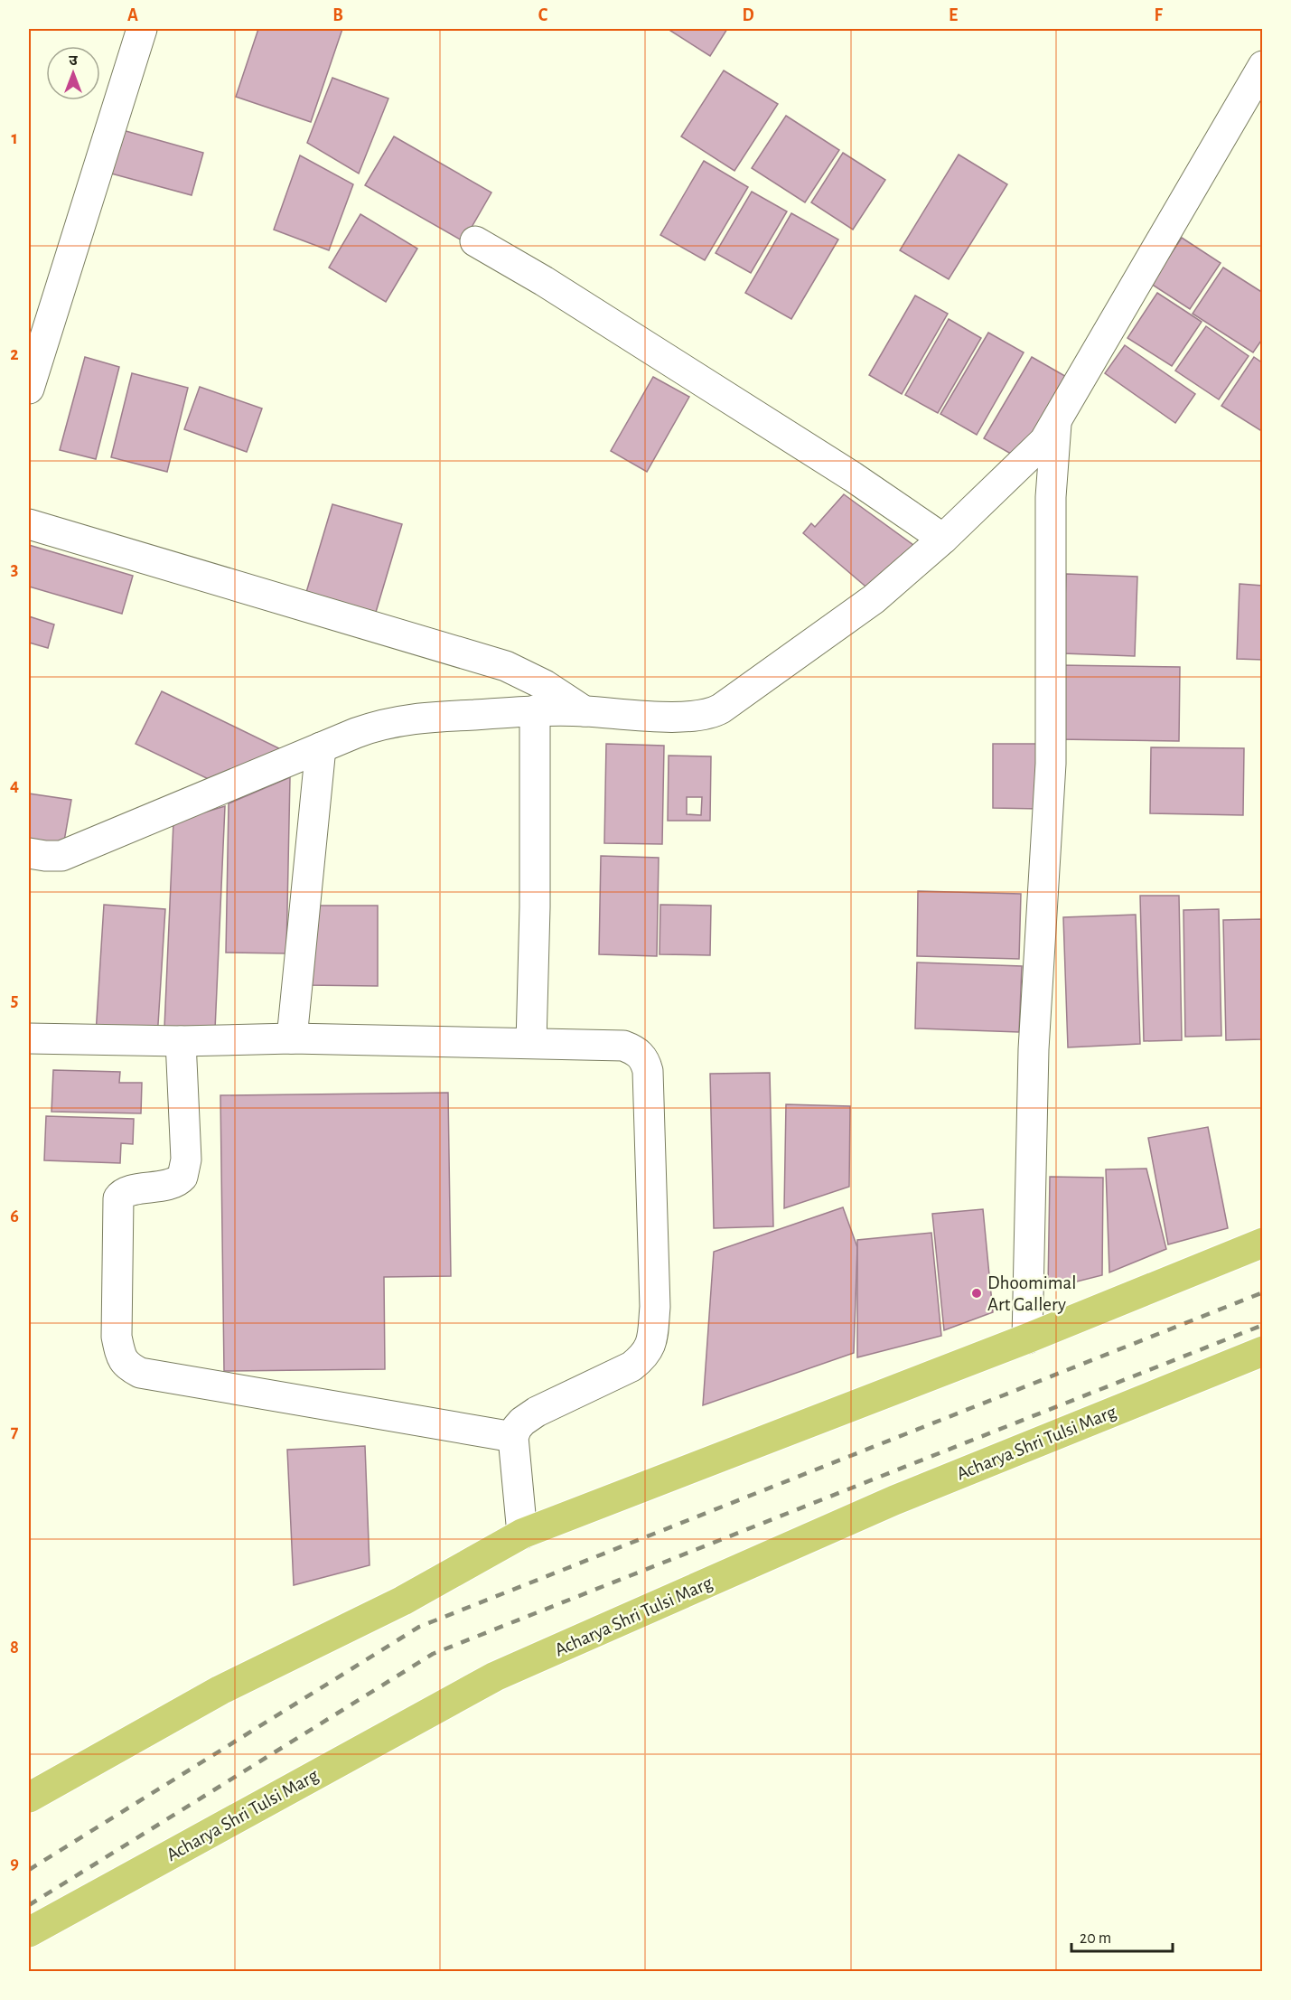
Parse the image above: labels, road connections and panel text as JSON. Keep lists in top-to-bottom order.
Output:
{
  "streets": {
    "highway": ["Acharya Shri Tulsi Marg"]
  },
  "places": ["Dhoomimal Art Gallery"],
  "scale_bar": "20 m",
  "north": "top",
  "grid": {
    "columns": [
      "A",
      "B",
      "C",
      "D",
      "E",
      "F"
    ],
    "rows": [
      "1",
      "2",
      "3",
      "4",
      "5",
      "6",
      "7",
      "8",
      "9"
    ]
  }
}
